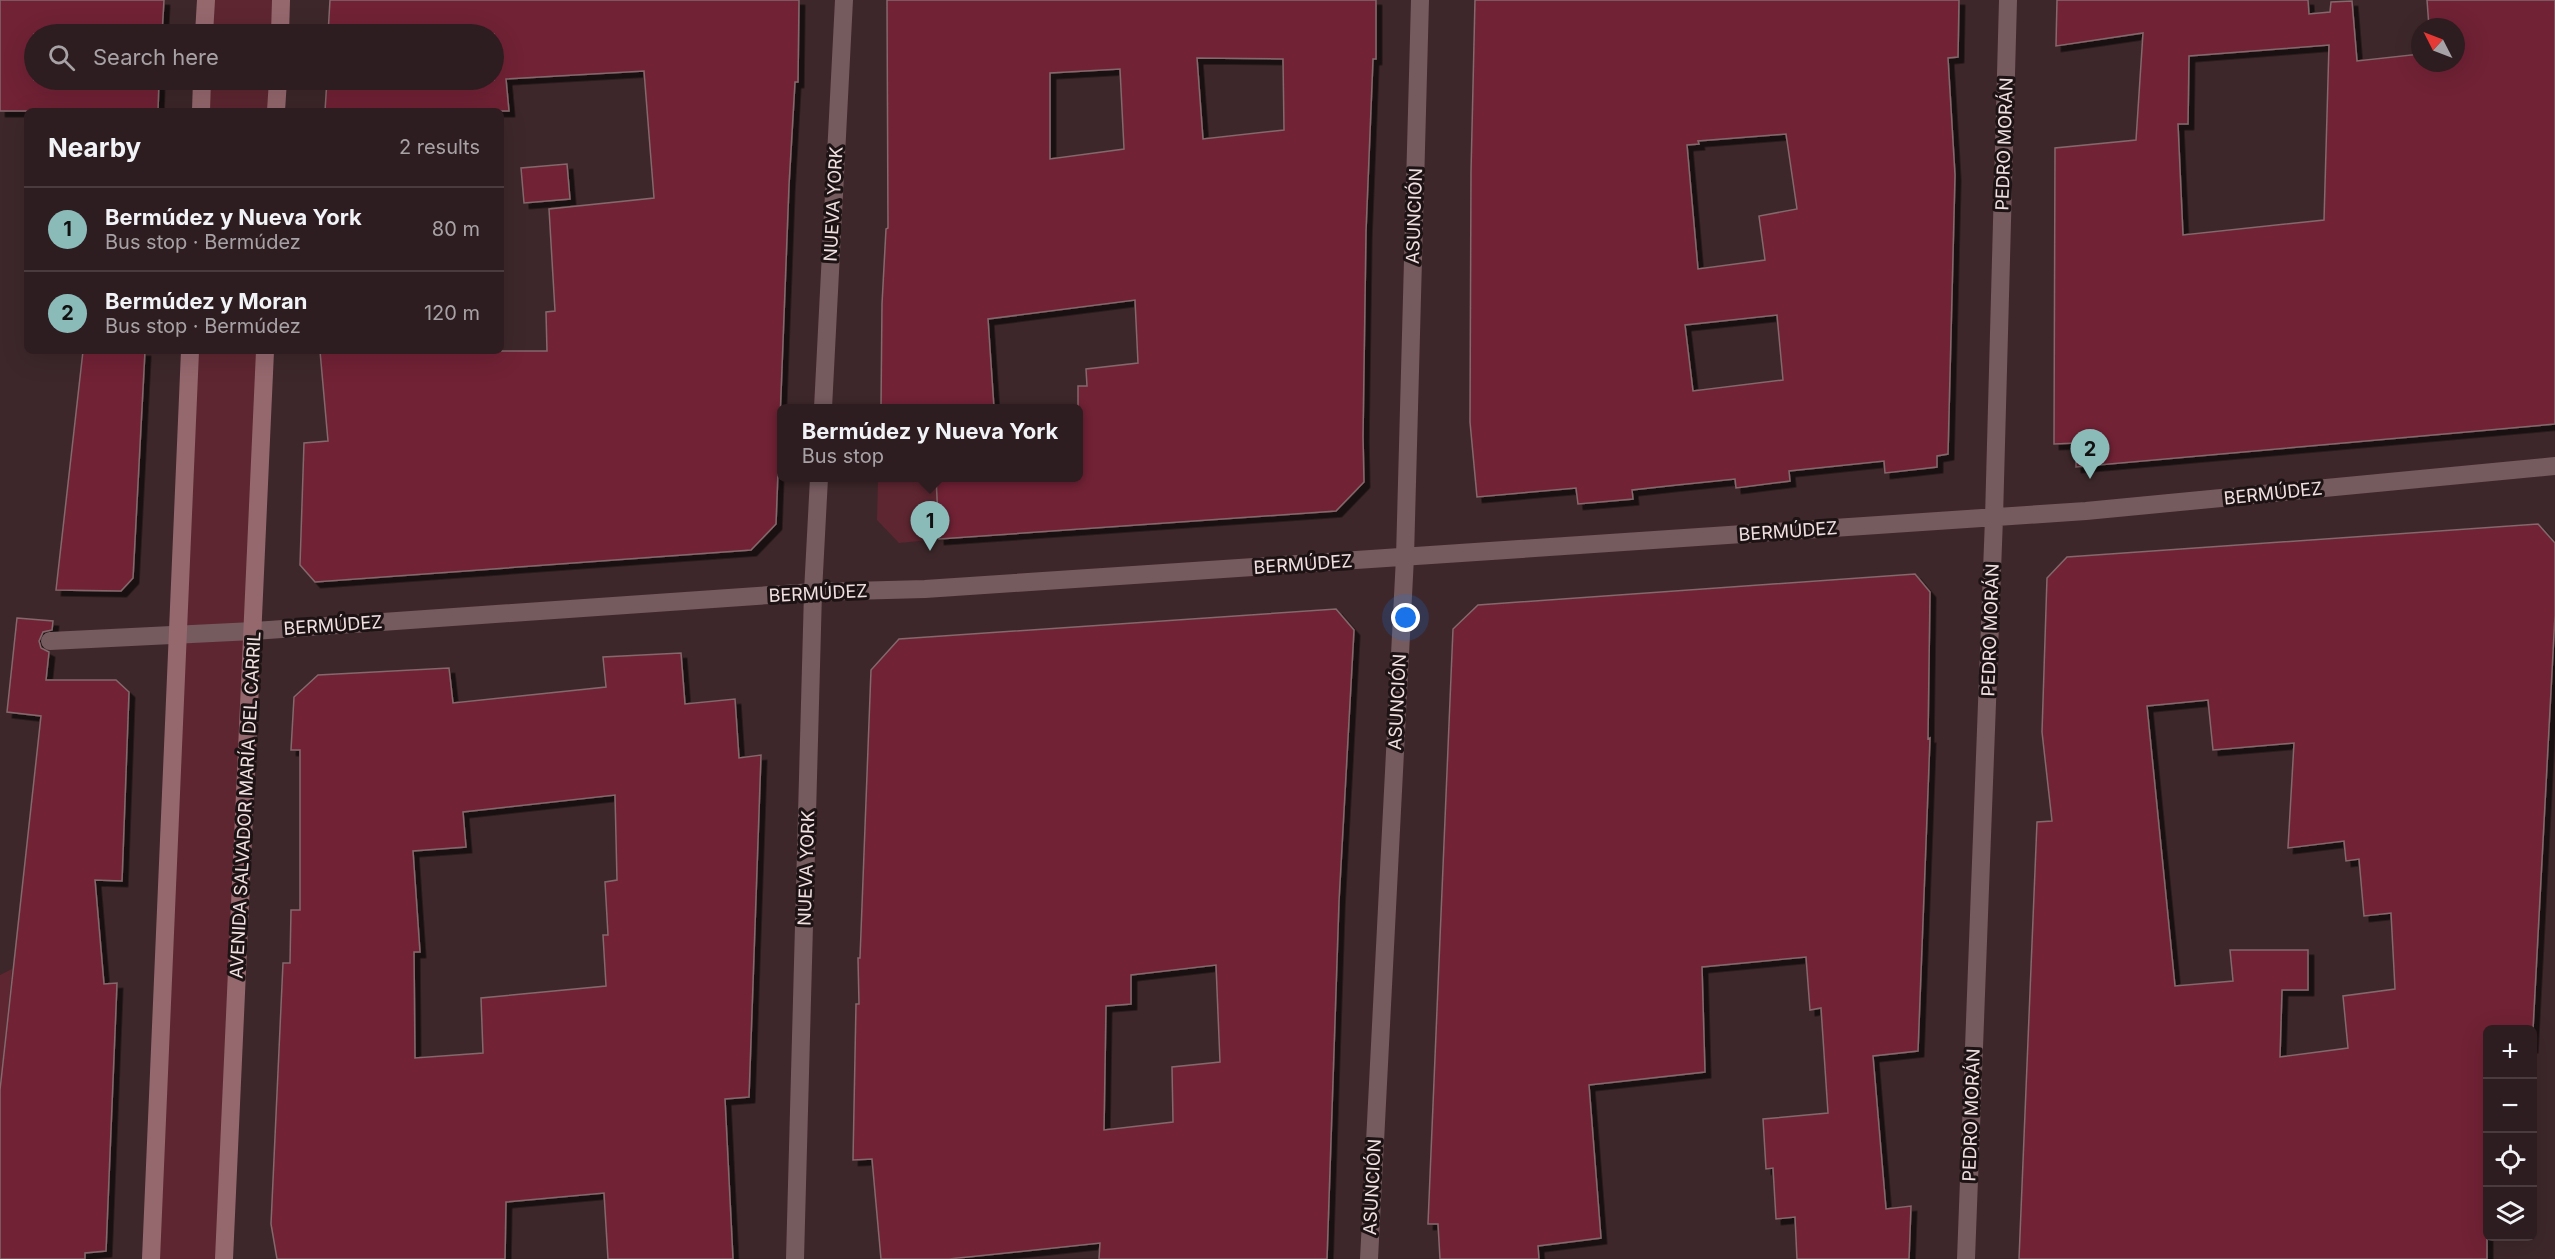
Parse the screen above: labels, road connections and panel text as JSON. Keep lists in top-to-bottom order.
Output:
{
  "streets": {
    "street": [
      "PEDRO MORÁN",
      "NUEVA YORK",
      "ASUNCIÓN",
      "BERMÚDEZ",
      "AVENIDA SALVADOR MARÍA DEL CARRIL"
    ]
  },
  "crossings": [
    ["PEDRO MORÁN", "BERMÚDEZ"],
    ["NUEVA YORK", "BERMÚDEZ"],
    ["ASUNCIÓN", "BERMÚDEZ"],
    ["BERMÚDEZ", "AVENIDA SALVADOR MARÍA DEL CARRIL"]
  ],
  "north": "top left",
  "page": {
    "search": "Search here",
    "heading": ["Nearby", "2 results"],
    "list": [
      {
        "mark": "1",
        "name": "Bermúdez y Nueva York",
        "note": "Bus stop · Bermúdez",
        "value": "80 m"
      },
      {
        "mark": "2",
        "name": "Bermúdez y Moran",
        "note": "Bus stop · Bermúdez",
        "value": "120 m"
      }
    ],
    "popup": ["Bermúdez y Nueva York", "Bus stop"],
    "pins": ["2", "1"],
    "map_buttons": ["+", "−"]
  }
}
